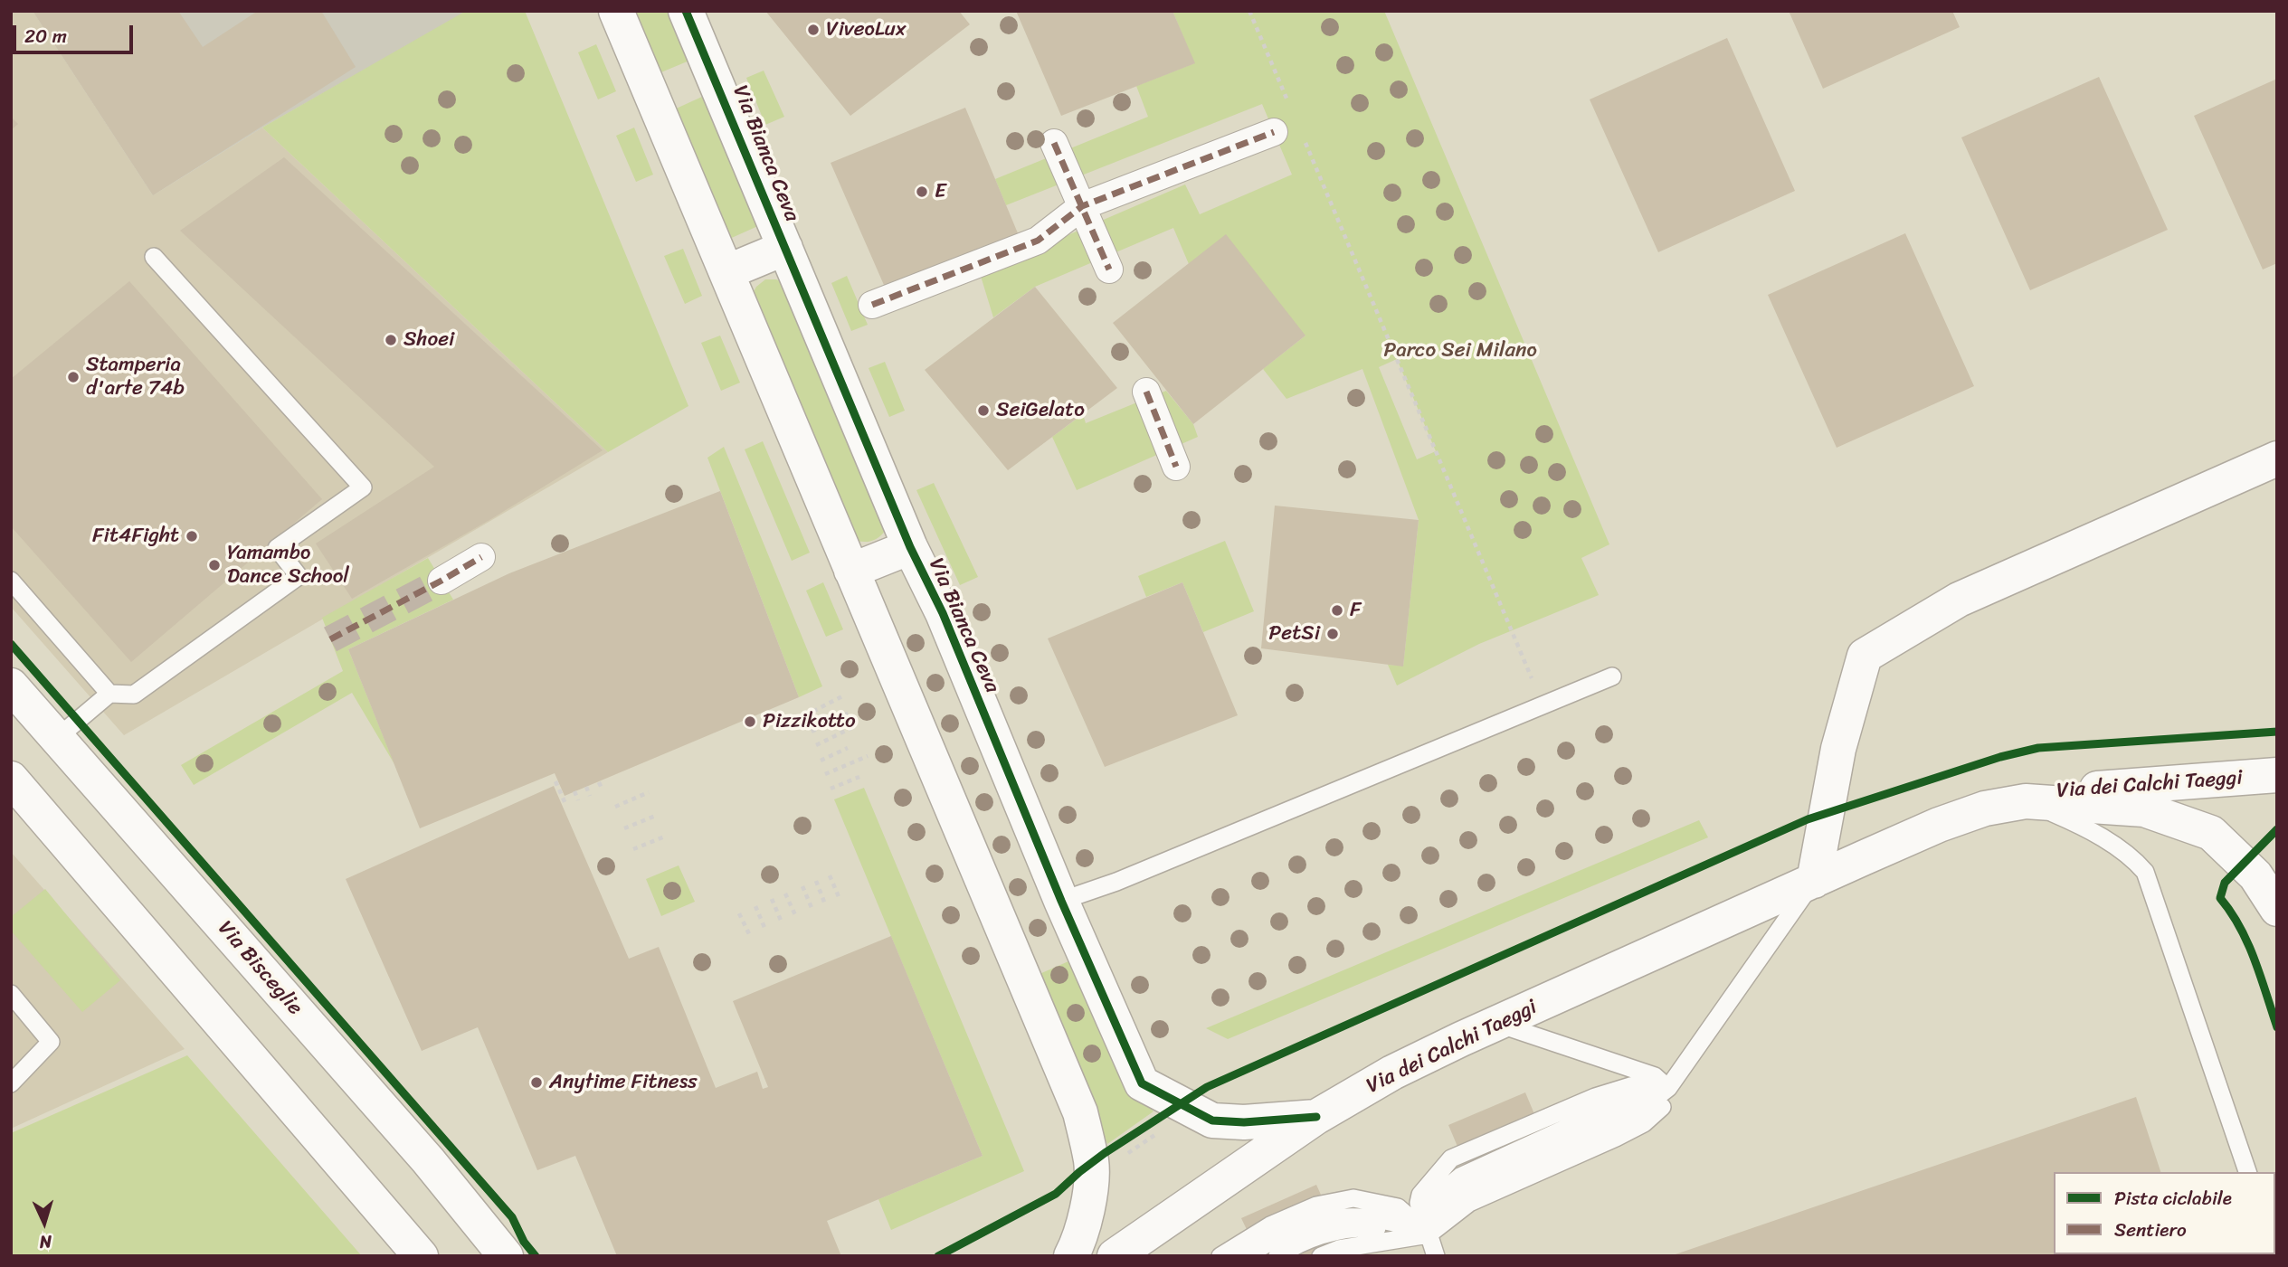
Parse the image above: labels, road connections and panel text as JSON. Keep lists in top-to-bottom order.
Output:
{
  "streets": {
    "street": ["Via Bianca Ceva", "Via dei Calchi Taeggi", "Via Bisceglie"]
  },
  "crossings": [
    ["Via Bianca Ceva", "Via dei Calchi Taeggi"]
  ],
  "parks": ["Parco Sei Milano"],
  "places": [
    "ViveoLux",
    "E",
    "Shoei",
    "Stamperia d'arte 74b",
    "SeiGelato",
    "Fit4Fight",
    "Yamambo Dance School",
    "F",
    "PetSi",
    "Pizzikotto",
    "Anytime Fitness"
  ],
  "legend": ["Pista ciclabile", "Sentiero"],
  "scale_bar": "20 m",
  "north": "bottom"
}
